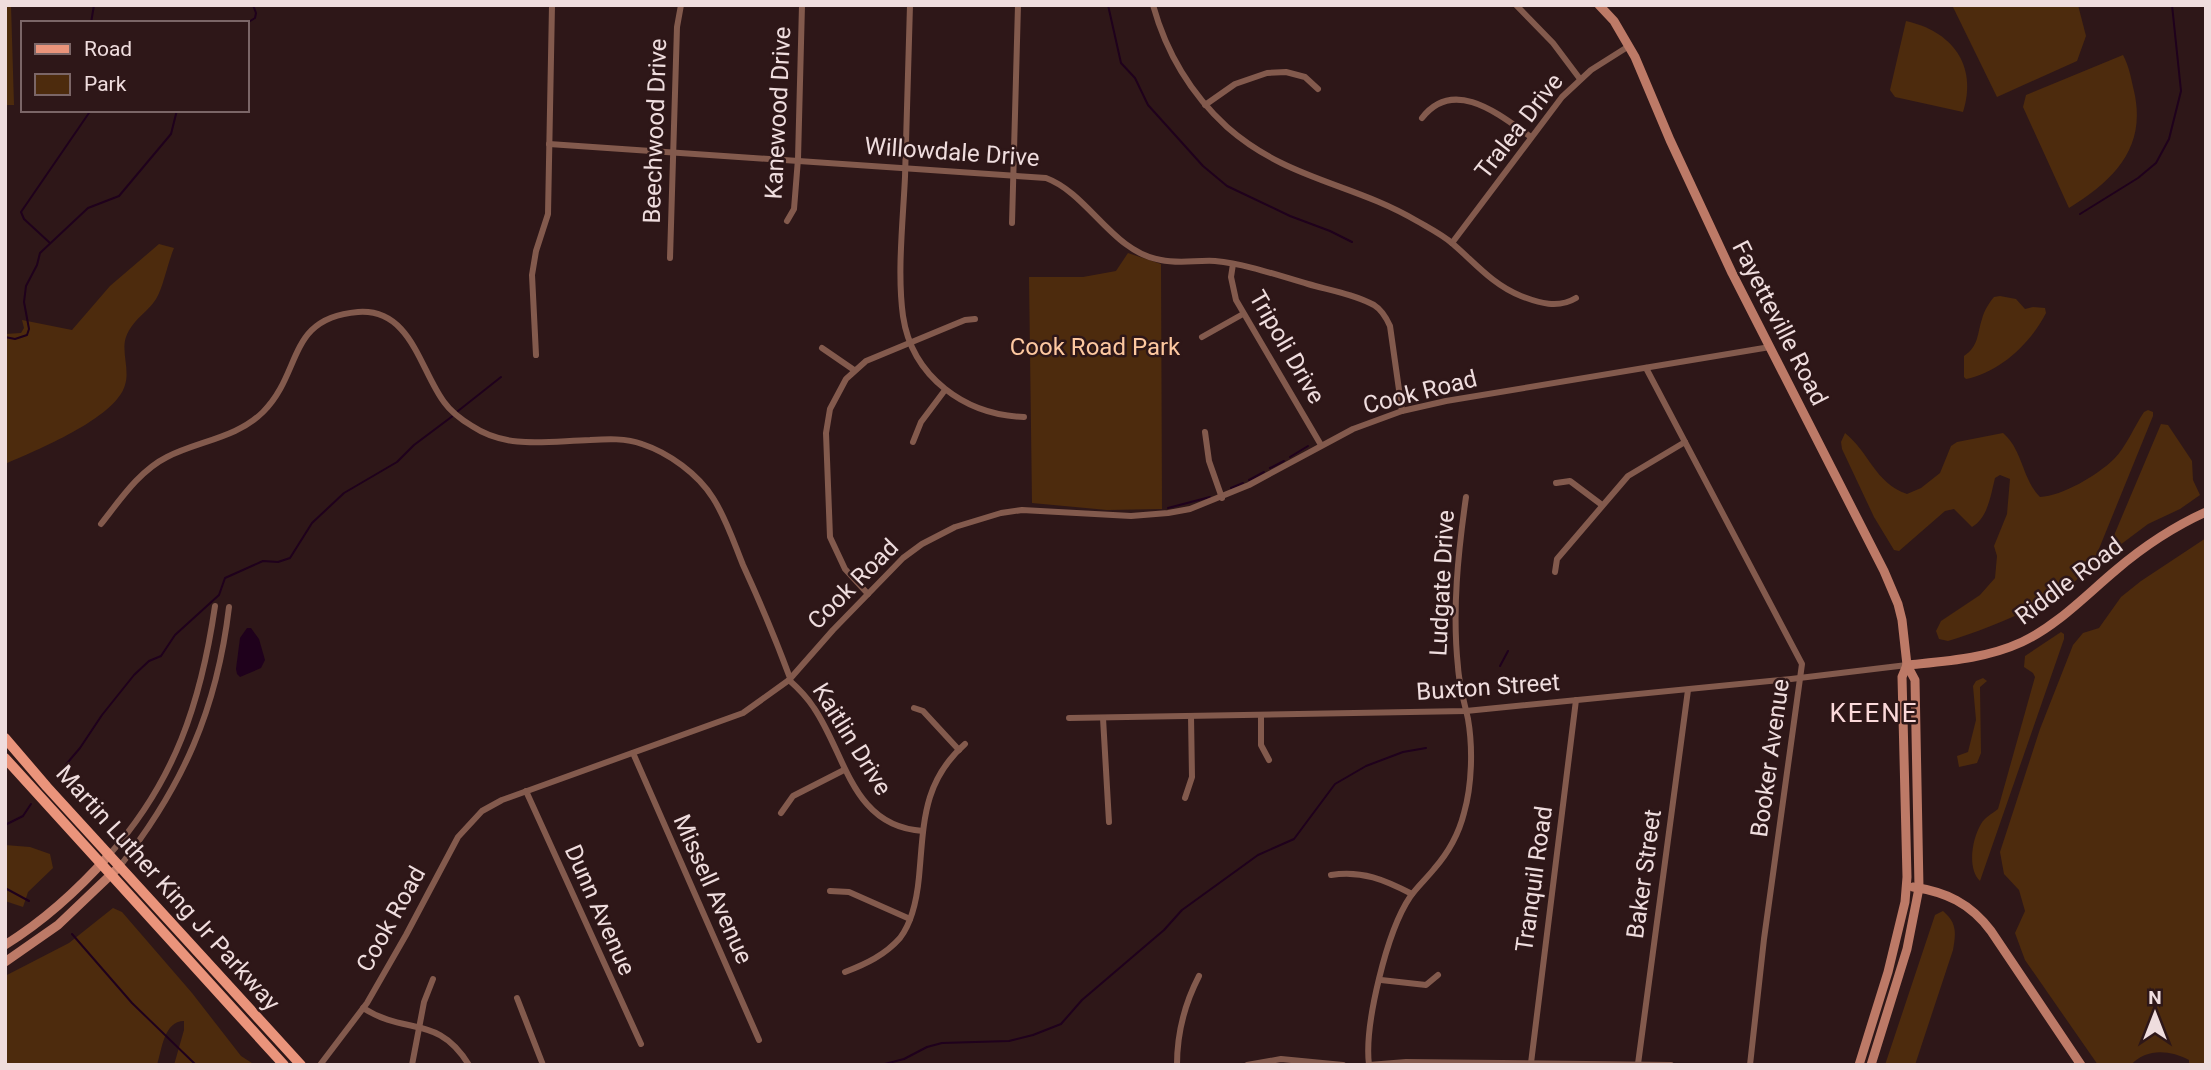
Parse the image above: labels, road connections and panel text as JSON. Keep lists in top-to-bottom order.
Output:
{
  "streets": {
    "main road": ["Fayetteville Road", "Riddle Road", "Martin Luther King Jr Parkway"],
    "street": [
      "Kanewood Drive",
      "Tralea Drive",
      "Beechwood Drive",
      "Willowdale Drive",
      "Tripoli Drive",
      "Cook Road",
      "Ludgate Drive",
      "Buxton Street",
      "Kaitlin Drive",
      "Booker Avenue",
      "Baker Street",
      "Tranquil Road",
      "Missell Avenue",
      "Dunn Avenue"
    ]
  },
  "crossings": [
    ["Kanewood Drive", "Willowdale Drive"],
    ["Tralea Drive", "Fayetteville Road"],
    ["Beechwood Drive", "Willowdale Drive"],
    ["Willowdale Drive", "Tripoli Drive"],
    ["Willowdale Drive", "Cook Road"],
    ["Fayetteville Road", "Cook Road"],
    ["Fayetteville Road", "Riddle Road"],
    ["Fayetteville Road", "Buxton Street"],
    ["Tripoli Drive", "Cook Road"],
    ["Cook Road", "Kaitlin Drive"],
    ["Cook Road", "Booker Avenue"],
    ["Cook Road", "Missell Avenue"],
    ["Cook Road", "Dunn Avenue"],
    ["Riddle Road", "Buxton Street"],
    ["Ludgate Drive", "Buxton Street"],
    ["Buxton Street", "Booker Avenue"],
    ["Buxton Street", "Baker Street"],
    ["Buxton Street", "Tranquil Road"]
  ],
  "districts": ["KEENE"],
  "parks": ["Cook Road Park"],
  "legend": ["Road", "Park"],
  "north": "top"
}
